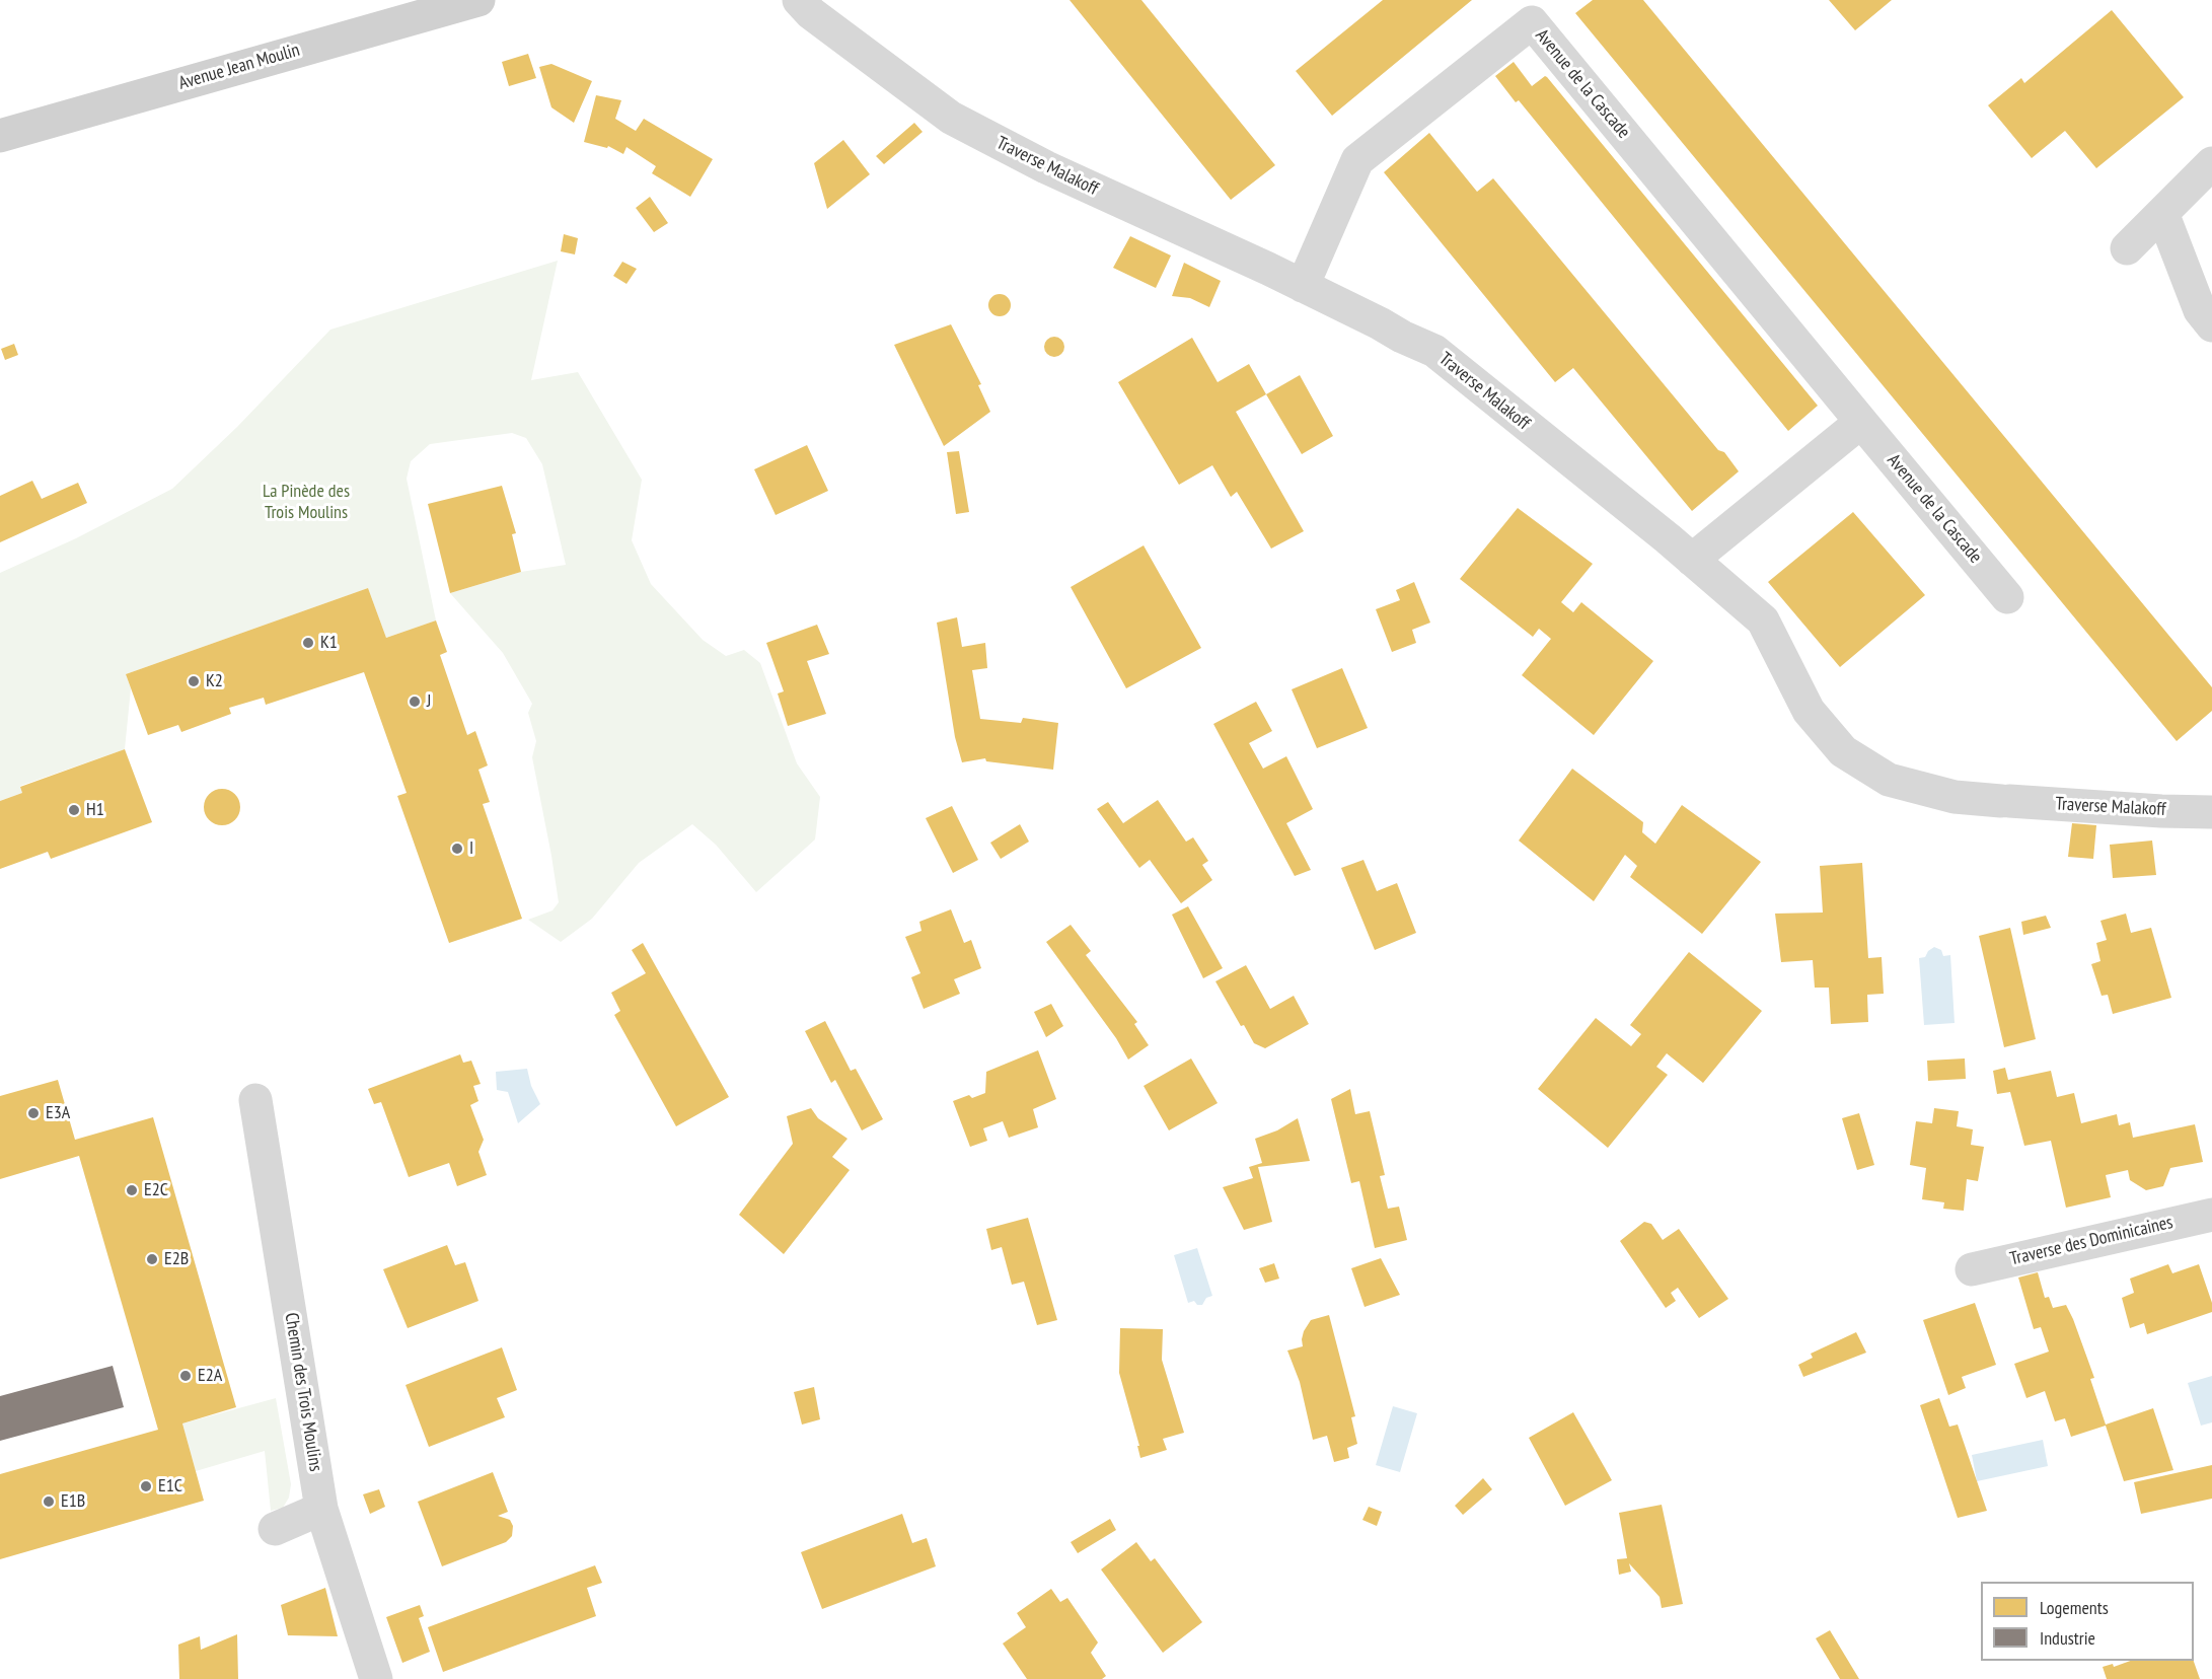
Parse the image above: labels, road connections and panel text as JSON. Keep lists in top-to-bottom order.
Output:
{
  "streets": {
    "main road": ["Avenue Jean Moulin"],
    "street": [
      "Avenue de la Cascade",
      "Traverse Malakoff",
      "Traverse des Dominicaines",
      "Chemin des Trois Moulins"
    ]
  },
  "crossings": [
    ["Avenue de la Cascade", "Traverse Malakoff"]
  ],
  "parks": ["La Pinède des Trois Moulins"],
  "places": [
    "K1",
    "K2",
    "J",
    "H1",
    "I",
    "E3A",
    "E2C",
    "E2B",
    "E2A",
    "E1C",
    "E1B"
  ],
  "legend": ["Logements", "Industrie"]
}
